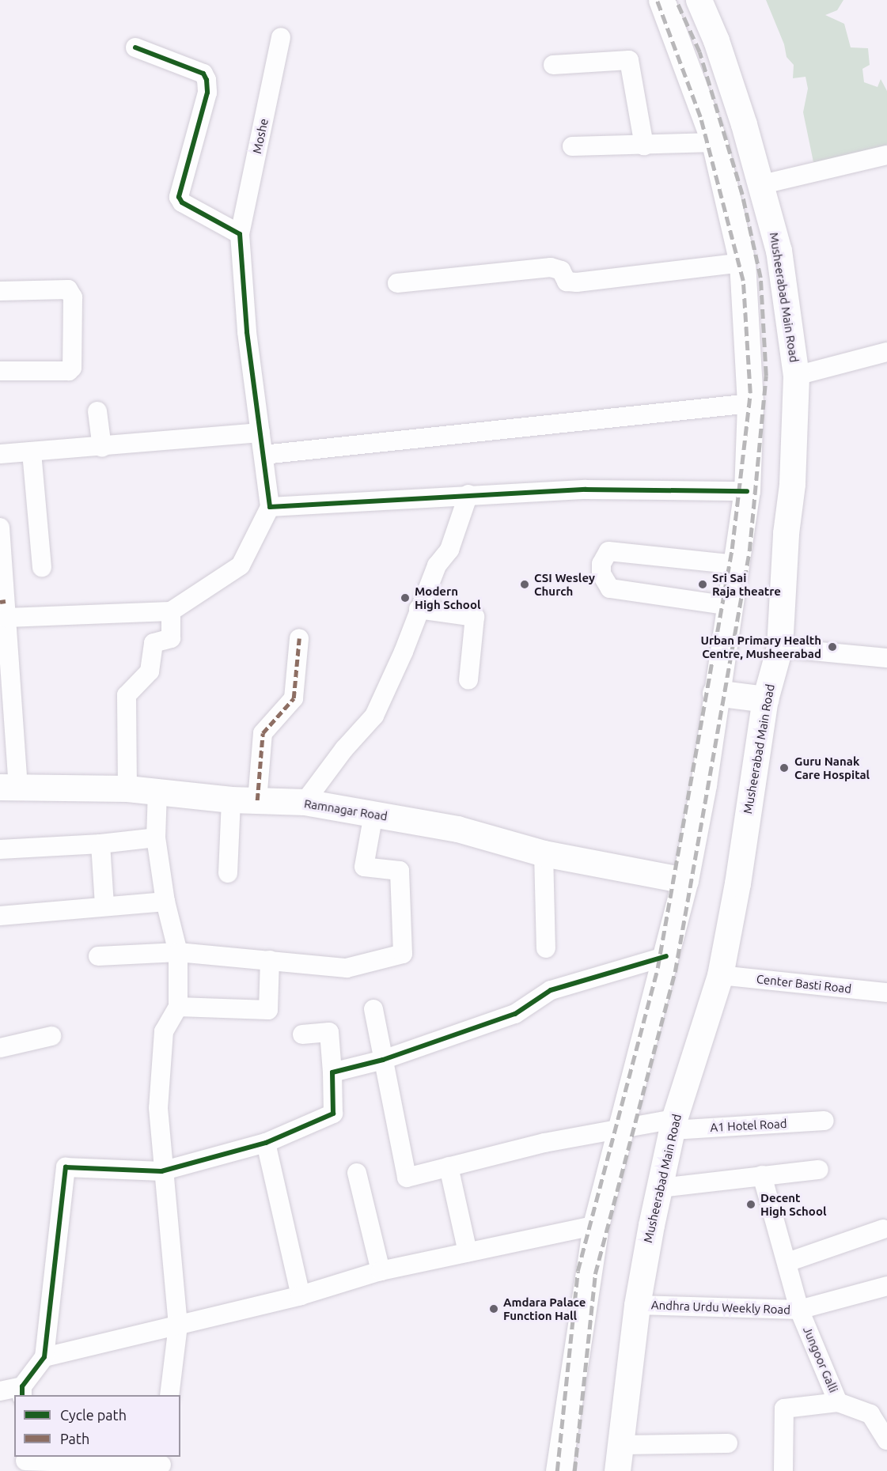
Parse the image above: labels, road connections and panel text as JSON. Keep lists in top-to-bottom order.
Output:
{
  "streets": {
    "main road": ["Musheerabad Main Road", "Ramnagar Road"],
    "street": [
      "Moshe",
      "Center Basti Road",
      "A1 Hotel Road",
      "Andhra Urdu Weekly Road",
      "Jungoor Galli"
    ]
  },
  "crossings": [
    ["Musheerabad Main Road", "Center Basti Road"],
    ["Musheerabad Main Road", "A1 Hotel Road"],
    ["Musheerabad Main Road", "Andhra Urdu Weekly Road"],
    ["Andhra Urdu Weekly Road", "Jungoor Galli"]
  ],
  "places": [
    "CSI Wesley Church",
    "Sri Sai Raja theatre",
    "Modern High School",
    "Urban Primary Health Centre, Musheerabad",
    "Guru Nanak Care Hospital",
    "Decent High School",
    "Amdara Palace Function Hall"
  ],
  "legend": ["Cycle path", "Path"]
}
